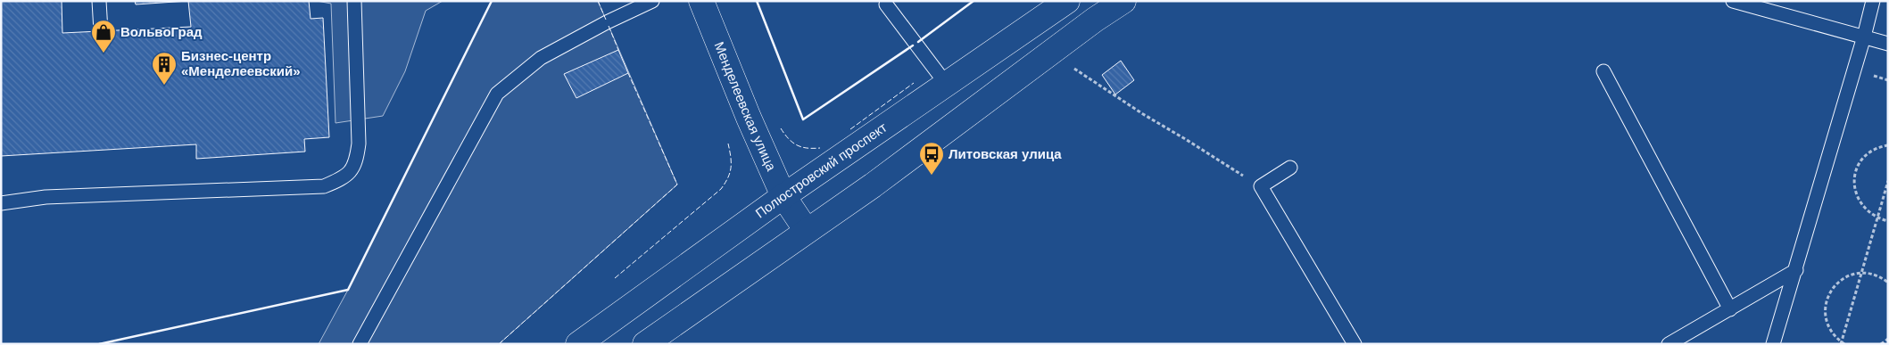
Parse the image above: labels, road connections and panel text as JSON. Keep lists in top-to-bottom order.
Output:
{
  "streets": {
    "main road": ["Менделеевская улица", "Полюстровский проспект"]
  },
  "crossings": [
    ["Менделеевская улица", "Полюстровский проспект"]
  ],
  "places": {
    "shop": ["ВольвоГрад"],
    "building": ["Бизнес-центр «Менделеевский»"],
    "bus stop": ["Литовская улица"]
  }
}
